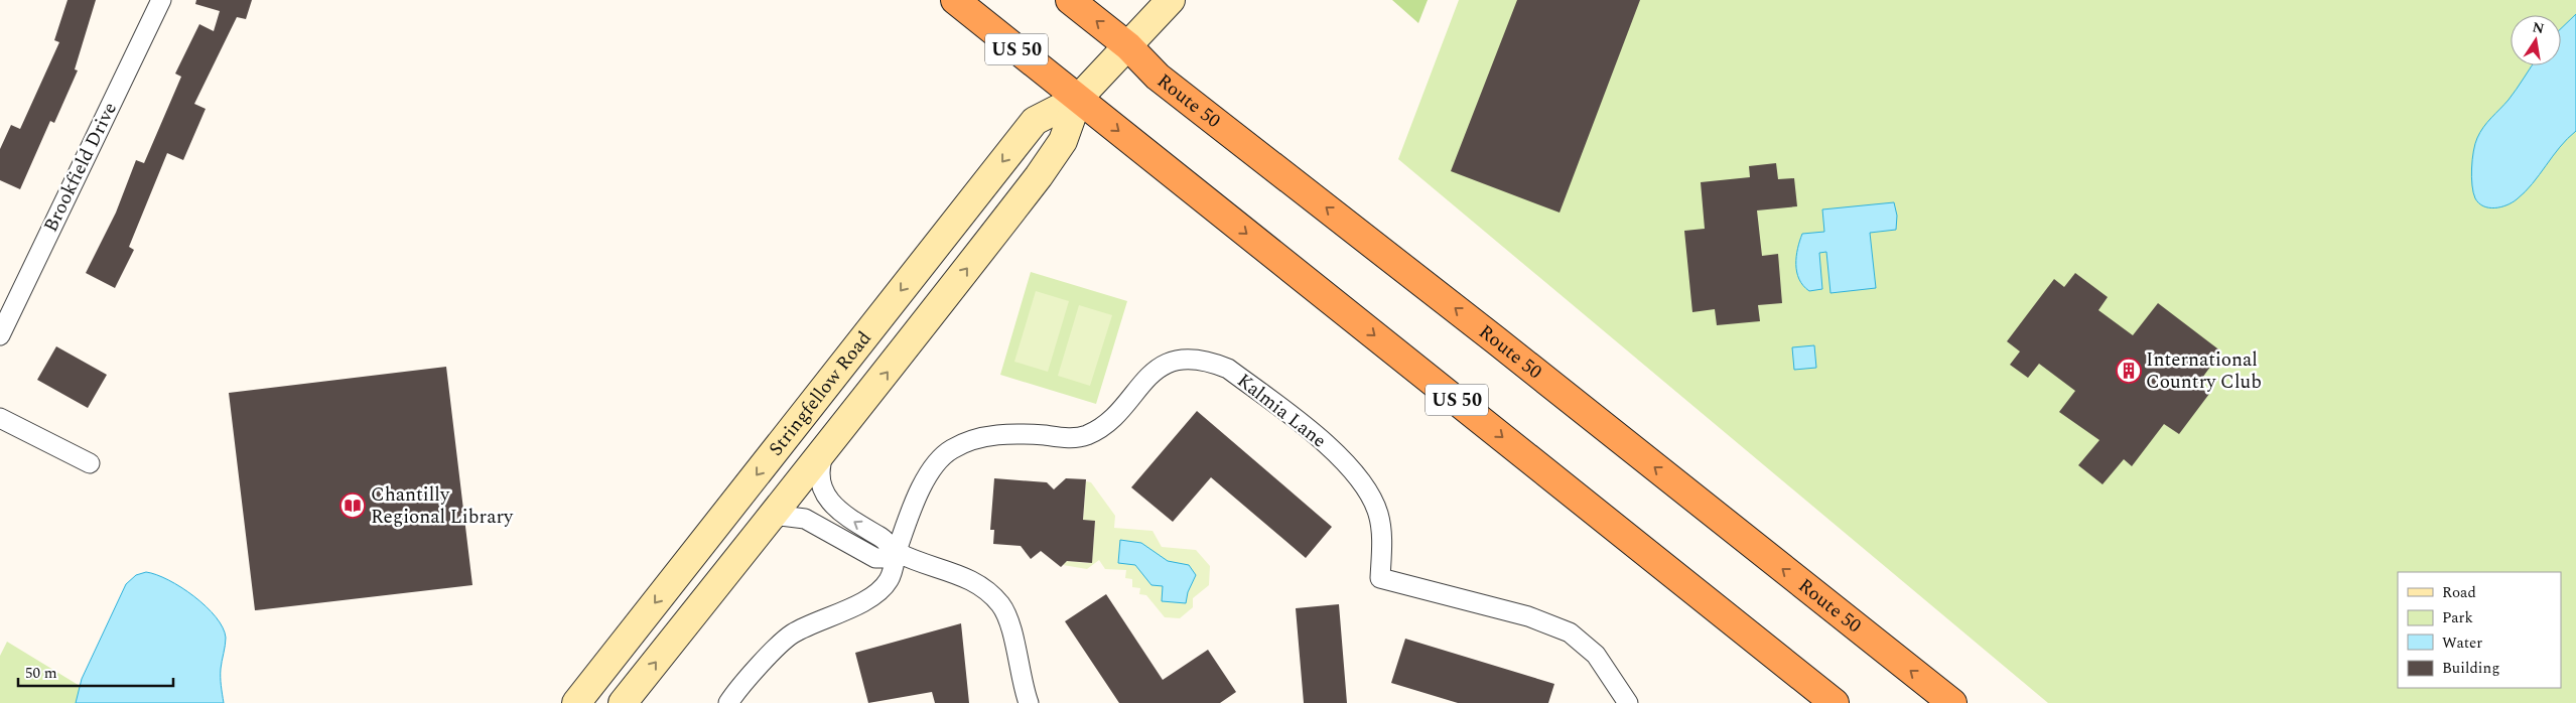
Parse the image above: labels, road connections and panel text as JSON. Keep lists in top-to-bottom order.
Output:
{
  "streets": {
    "highway": ["US 50", "Route 50"],
    "main road": ["Stringfellow Road"],
    "street": ["Brookfield Drive", "Kalmia Lane"]
  },
  "crossings": [
    ["US 50", "Stringfellow Road"],
    ["Route 50", "Stringfellow Road"]
  ],
  "places": {
    "building": ["International Country Club"],
    "library": ["Chantilly Regional Library"]
  },
  "legend": [
    "Road",
    "Park",
    "Water",
    "Building"
  ],
  "scale_bar": "50 m",
  "north": "top"
}
